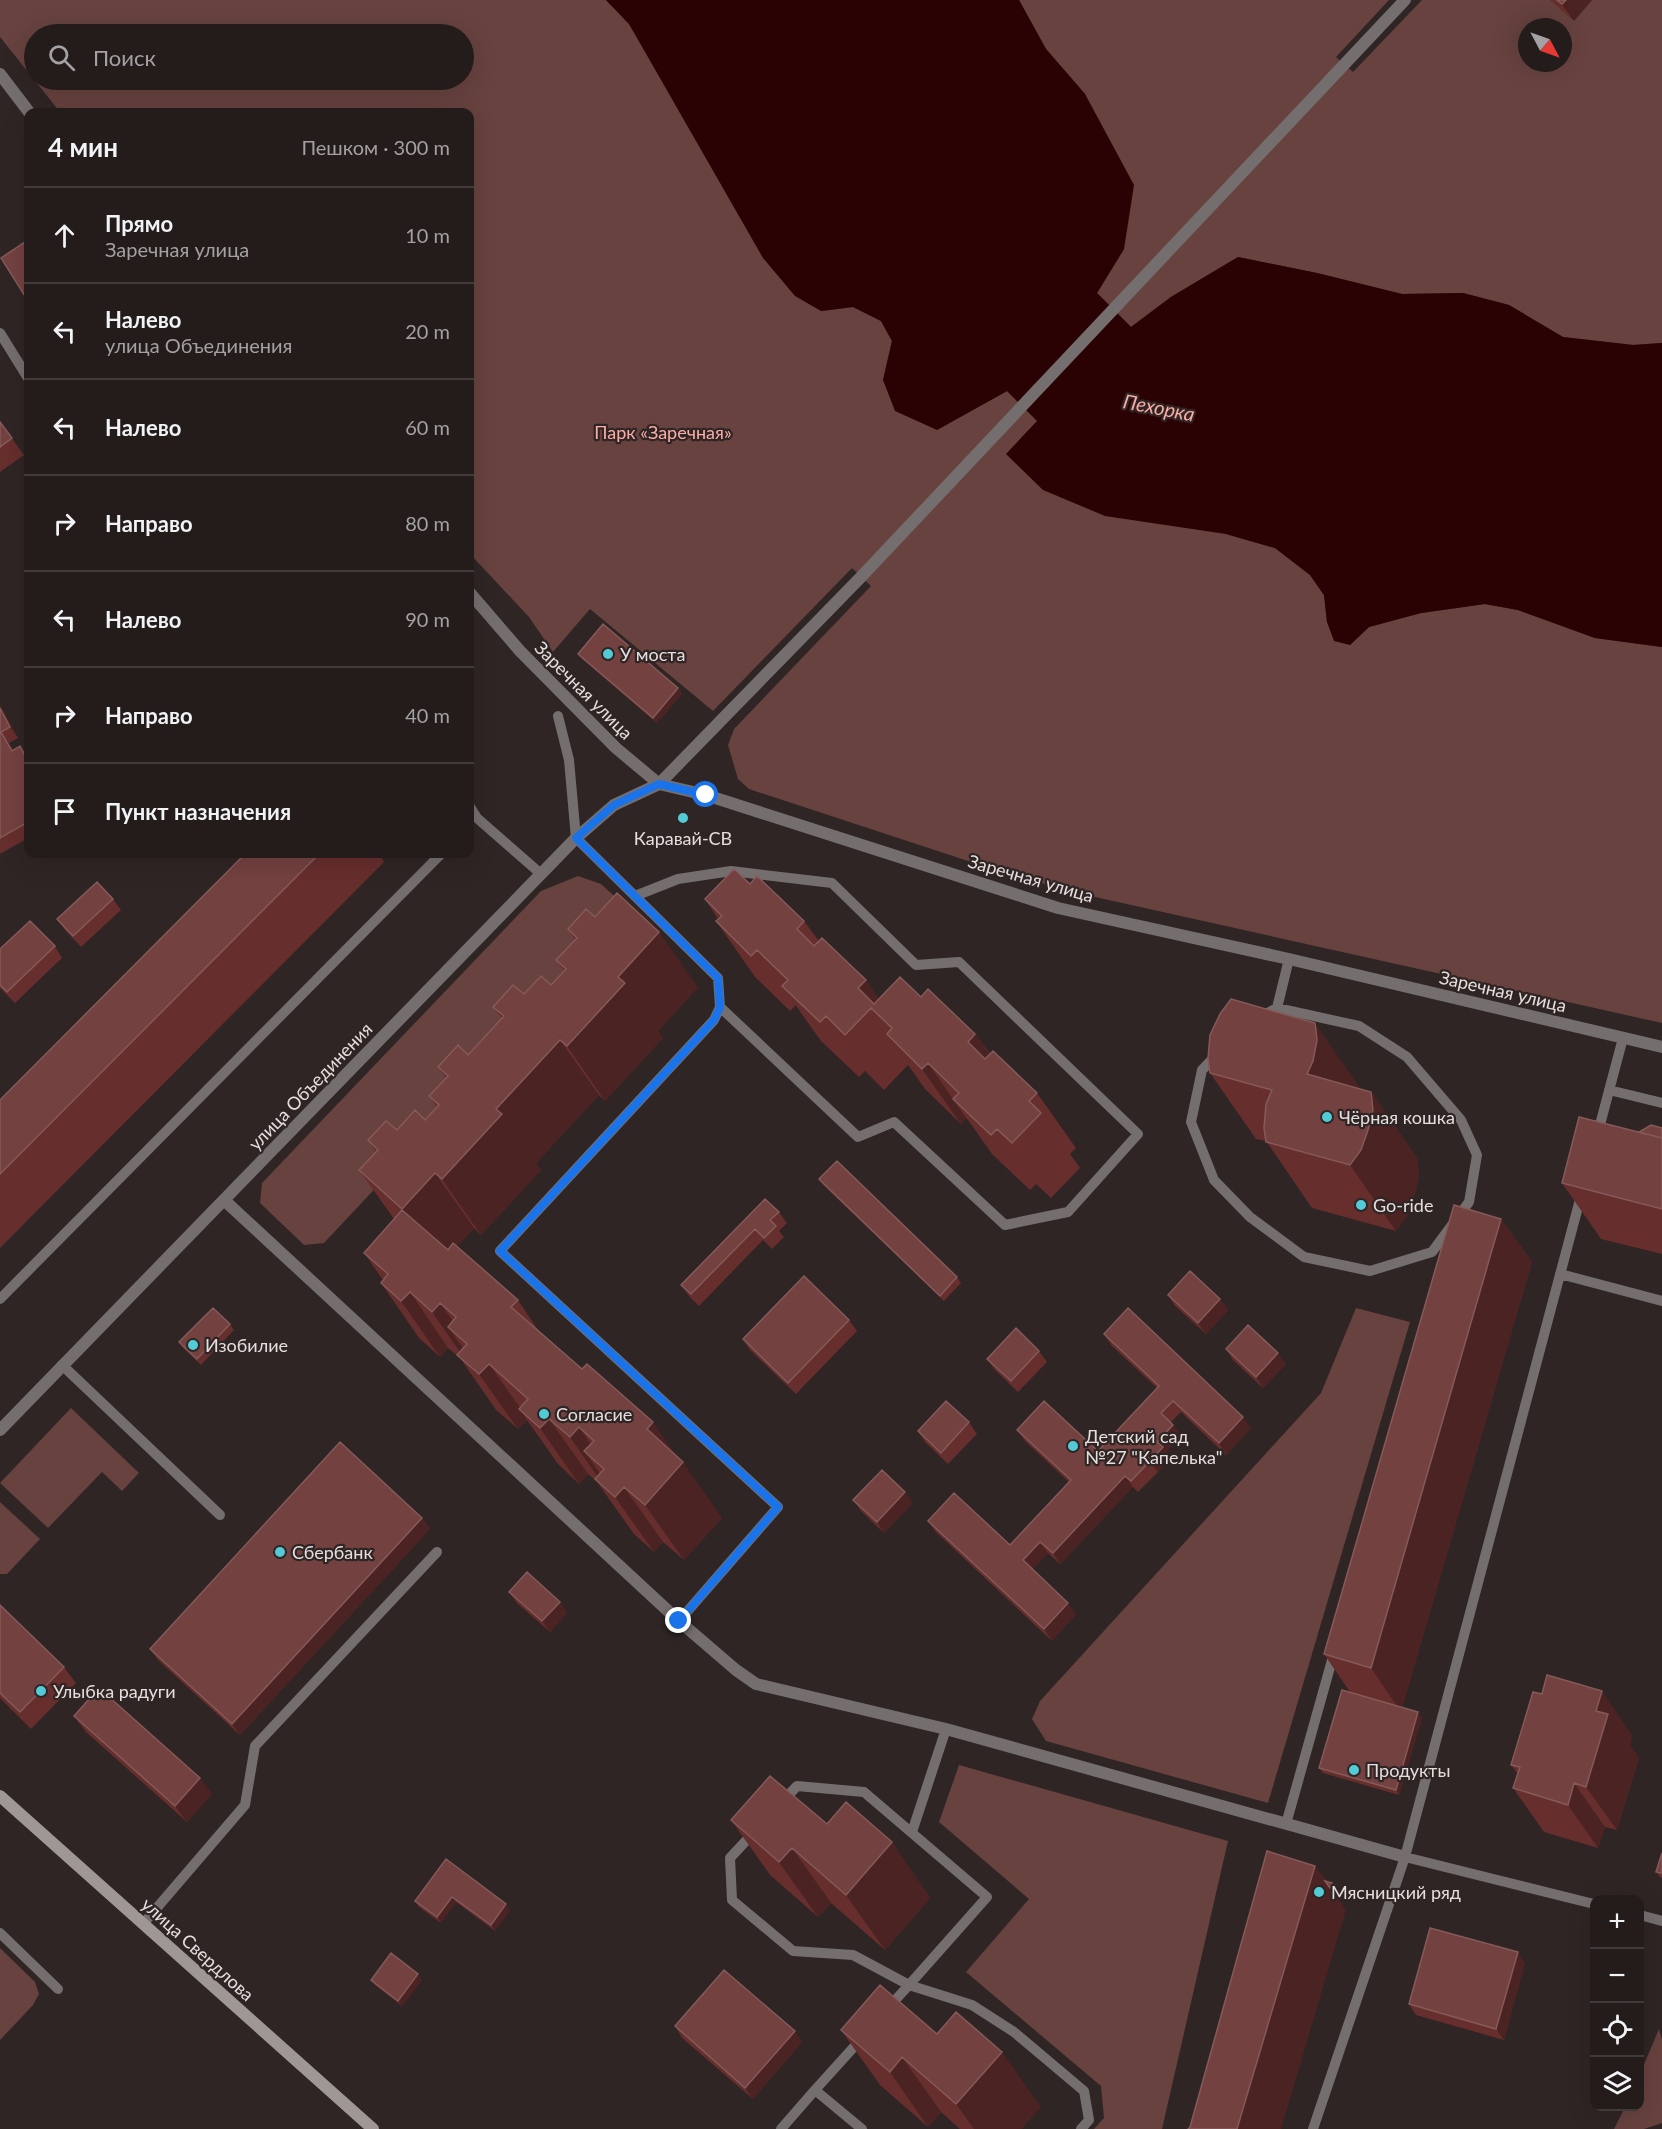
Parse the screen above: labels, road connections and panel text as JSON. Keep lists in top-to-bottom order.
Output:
{
  "streets": {
    "main road": ["улица Свердлова"],
    "street": ["Заречная улица", "улица Объединения"]
  },
  "crossings": [
    ["Заречная улица", "улица Объединения"]
  ],
  "water": ["Пехорка"],
  "parks": ["Парк «Заречная»"],
  "places": [
    "У моста",
    "Каравай-СВ",
    "Чёрная кошка",
    "Go-ride",
    "Изобилие",
    "Согласие",
    "Детский сад №27 \"Капелька\"",
    "Сбербанк",
    "Улыбка радуги",
    "Продукты",
    "Мясницкий ряд"
  ],
  "north": "bottom right",
  "page": {
    "search": "Поиск",
    "heading": ["4 мин", "Пешком · 300 m"],
    "list": [
      ["Прямо", "Заречная улица", "10 m"],
      ["Налево", "улица Объединения", "20 m"],
      ["Налево", "60 m"],
      ["Направо", "80 m"],
      ["Налево", "90 m"],
      ["Направо", "40 m"],
      "Пункт назначения"
    ],
    "map_buttons": ["+", "−"]
  }
}
